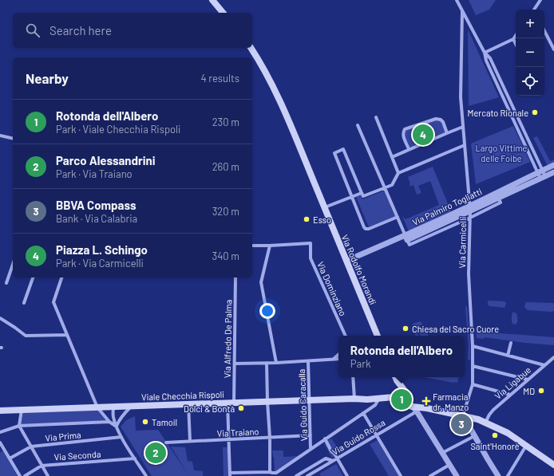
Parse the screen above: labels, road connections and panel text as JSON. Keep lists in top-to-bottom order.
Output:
{
  "streets": {
    "main road": ["Via Rodolfo Morandi", "Viale Checchia Rispoli"],
    "street": [
      "Via Palmiro Togliatti",
      "Via Carmicelli",
      "Via Dominziano",
      "Via Alfredo De Palma",
      "Via Ligabue",
      "Via Guido Caracalla",
      "Via Traiano",
      "Via Prima",
      "Via Guido Rossa",
      "Via Seconda"
    ]
  },
  "crossings": [
    ["Via Palmiro Togliatti", "Via Carmicelli"],
    ["Via Palmiro Togliatti", "Via Rodolfo Morandi"],
    ["Via Carmicelli", "Viale Checchia Rispoli"],
    ["Via Alfredo De Palma", "Viale Checchia Rispoli"],
    ["Via Alfredo De Palma", "Via Traiano"],
    ["Via Ligabue", "Viale Checchia Rispoli"],
    ["Viale Checchia Rispoli", "Via Guido Caracalla"],
    ["Viale Checchia Rispoli", "Via Guido Rossa"],
    ["Via Guido Caracalla", "Via Traiano"]
  ],
  "parks": ["Largo Vittime delle Foibe"],
  "places": {
    "other": [
      "Mercato Rionale",
      "Esso",
      "Chiesa del Sacro Cuore",
      "MD",
      "Dolci & Bontà",
      "Tamoil",
      "Saint'Honorè"
    ],
    "health": ["Farmacia dr. Manzo"]
  },
  "page": {
    "map_buttons": ["+", "−"],
    "search": "Search here",
    "heading": ["Nearby", "4 results"],
    "list": [
      {
        "mark": "1",
        "name": "Rotonda dell'Albero",
        "note": "Park · Viale Checchia Rispoli",
        "value": "230 m"
      },
      {
        "mark": "2",
        "name": "Parco Alessandrini",
        "note": "Park · Via Traiano",
        "value": "260 m"
      },
      {
        "mark": "3",
        "name": "BBVA Compass",
        "note": "Bank · Via Calabria",
        "value": "320 m"
      },
      {
        "mark": "4",
        "name": "Piazza L. Schingo",
        "note": "Park · Via Carmicelli",
        "value": "340 m"
      }
    ],
    "pins": [
      "4",
      "1",
      "3",
      "2"
    ],
    "popup": ["Rotonda dell'Albero", "Park"]
  }
}
